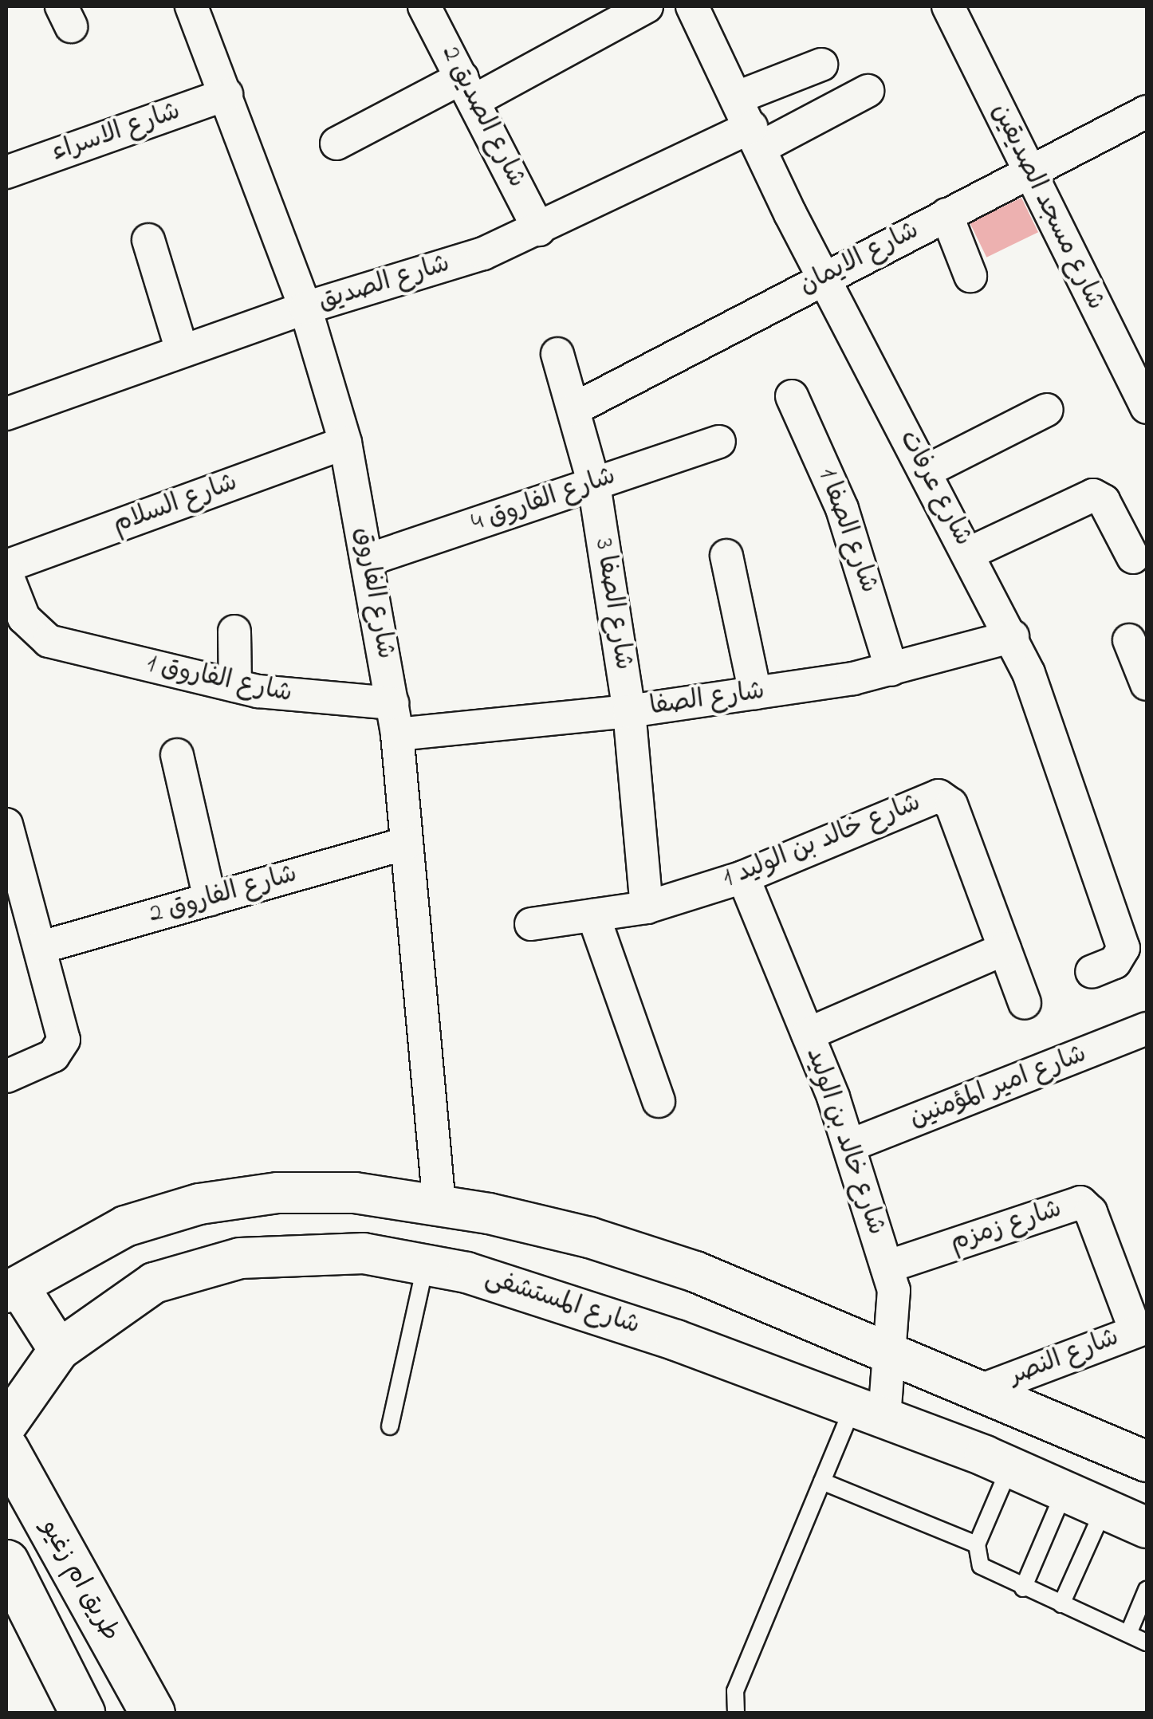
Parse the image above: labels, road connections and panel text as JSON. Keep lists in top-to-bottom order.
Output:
{
  "streets": {
    "main road": ["طريق ام زغيو"],
    "street": [
      "شارع الصديق 2",
      "شارع الاسراء",
      "شارع مسجد الصديقين",
      "شارع الايمان",
      "شارع الصديق",
      "شارع عرفات",
      "شارع الفاروق 4",
      "شارع السلام",
      "شارع الصفا 1",
      "شارع الفاروق",
      "شارع الصفا 3",
      "شارع الفاروق 1",
      "شارع الصفا",
      "شارع خالد بن الوليد 1",
      "شارع الفاروق 2",
      "شارع امير المؤمنين",
      "شارع خالد بن الوليد",
      "شارع زمزم",
      "شارع المستشفى",
      "شارع النصر"
    ]
  },
  "crossings": [
    ["شارع الصديق 2", "شارع الصديق"],
    ["شارع الاسراء", "شارع الفاروق"],
    ["شارع مسجد الصديقين", "شارع الايمان"],
    ["شارع الايمان", "شارع عرفات"],
    ["شارع الايمان", "شارع الصفا 3"],
    ["شارع الصديق", "شارع عرفات"],
    ["شارع الصديق", "شارع الفاروق"],
    ["شارع عرفات", "شارع الصفا"],
    ["شارع الفاروق 4", "شارع الفاروق"],
    ["شارع الفاروق 4", "شارع الصفا 3"],
    ["شارع السلام", "شارع الفاروق"],
    ["شارع الصفا 1", "شارع الصفا"],
    ["شارع الفاروق", "شارع الفاروق 1"],
    ["شارع الفاروق", "شارع الصفا"],
    ["شارع الفاروق", "شارع الفاروق 2"],
    ["شارع الصفا 3", "شارع الصفا"],
    ["شارع الصفا 3", "شارع خالد بن الوليد 1"],
    ["شارع خالد بن الوليد 1", "شارع خالد بن الوليد"],
    ["شارع امير المؤمنين", "شارع خالد بن الوليد"],
    ["شارع خالد بن الوليد", "شارع زمزم"],
    ["شارع خالد بن الوليد", "شارع المستشفى"],
    ["شارع زمزم", "شارع النصر"]
  ]
}
